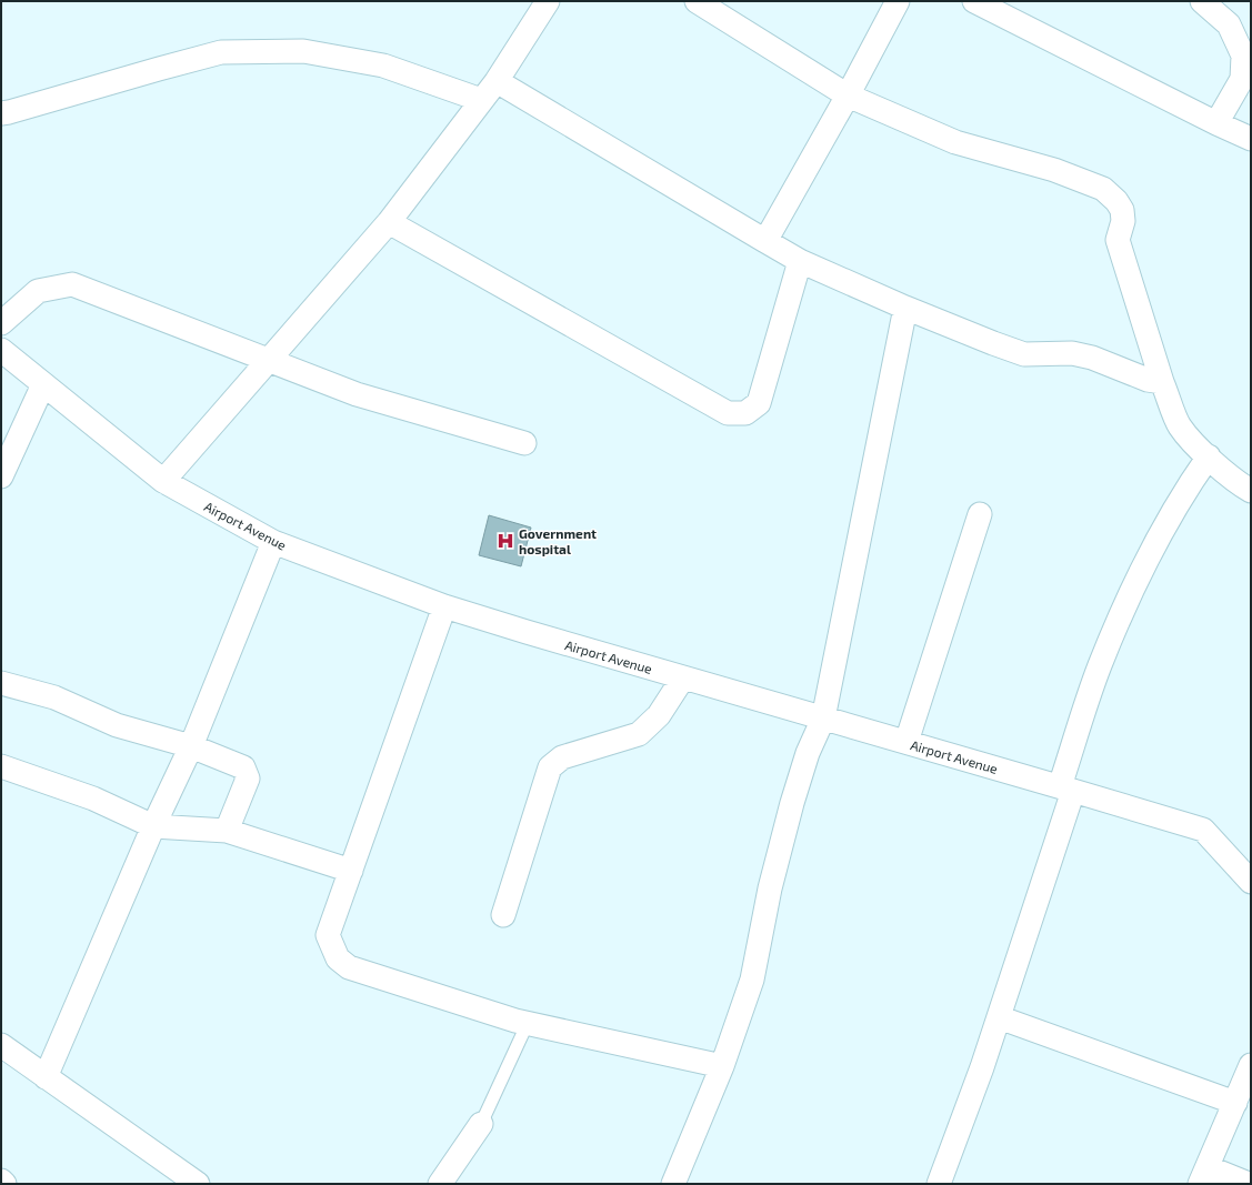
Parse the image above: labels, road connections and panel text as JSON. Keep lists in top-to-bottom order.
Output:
{
  "streets": {
    "street": ["Airport Avenue"]
  },
  "places": {
    "hospital": ["Government hospital"]
  }
}
